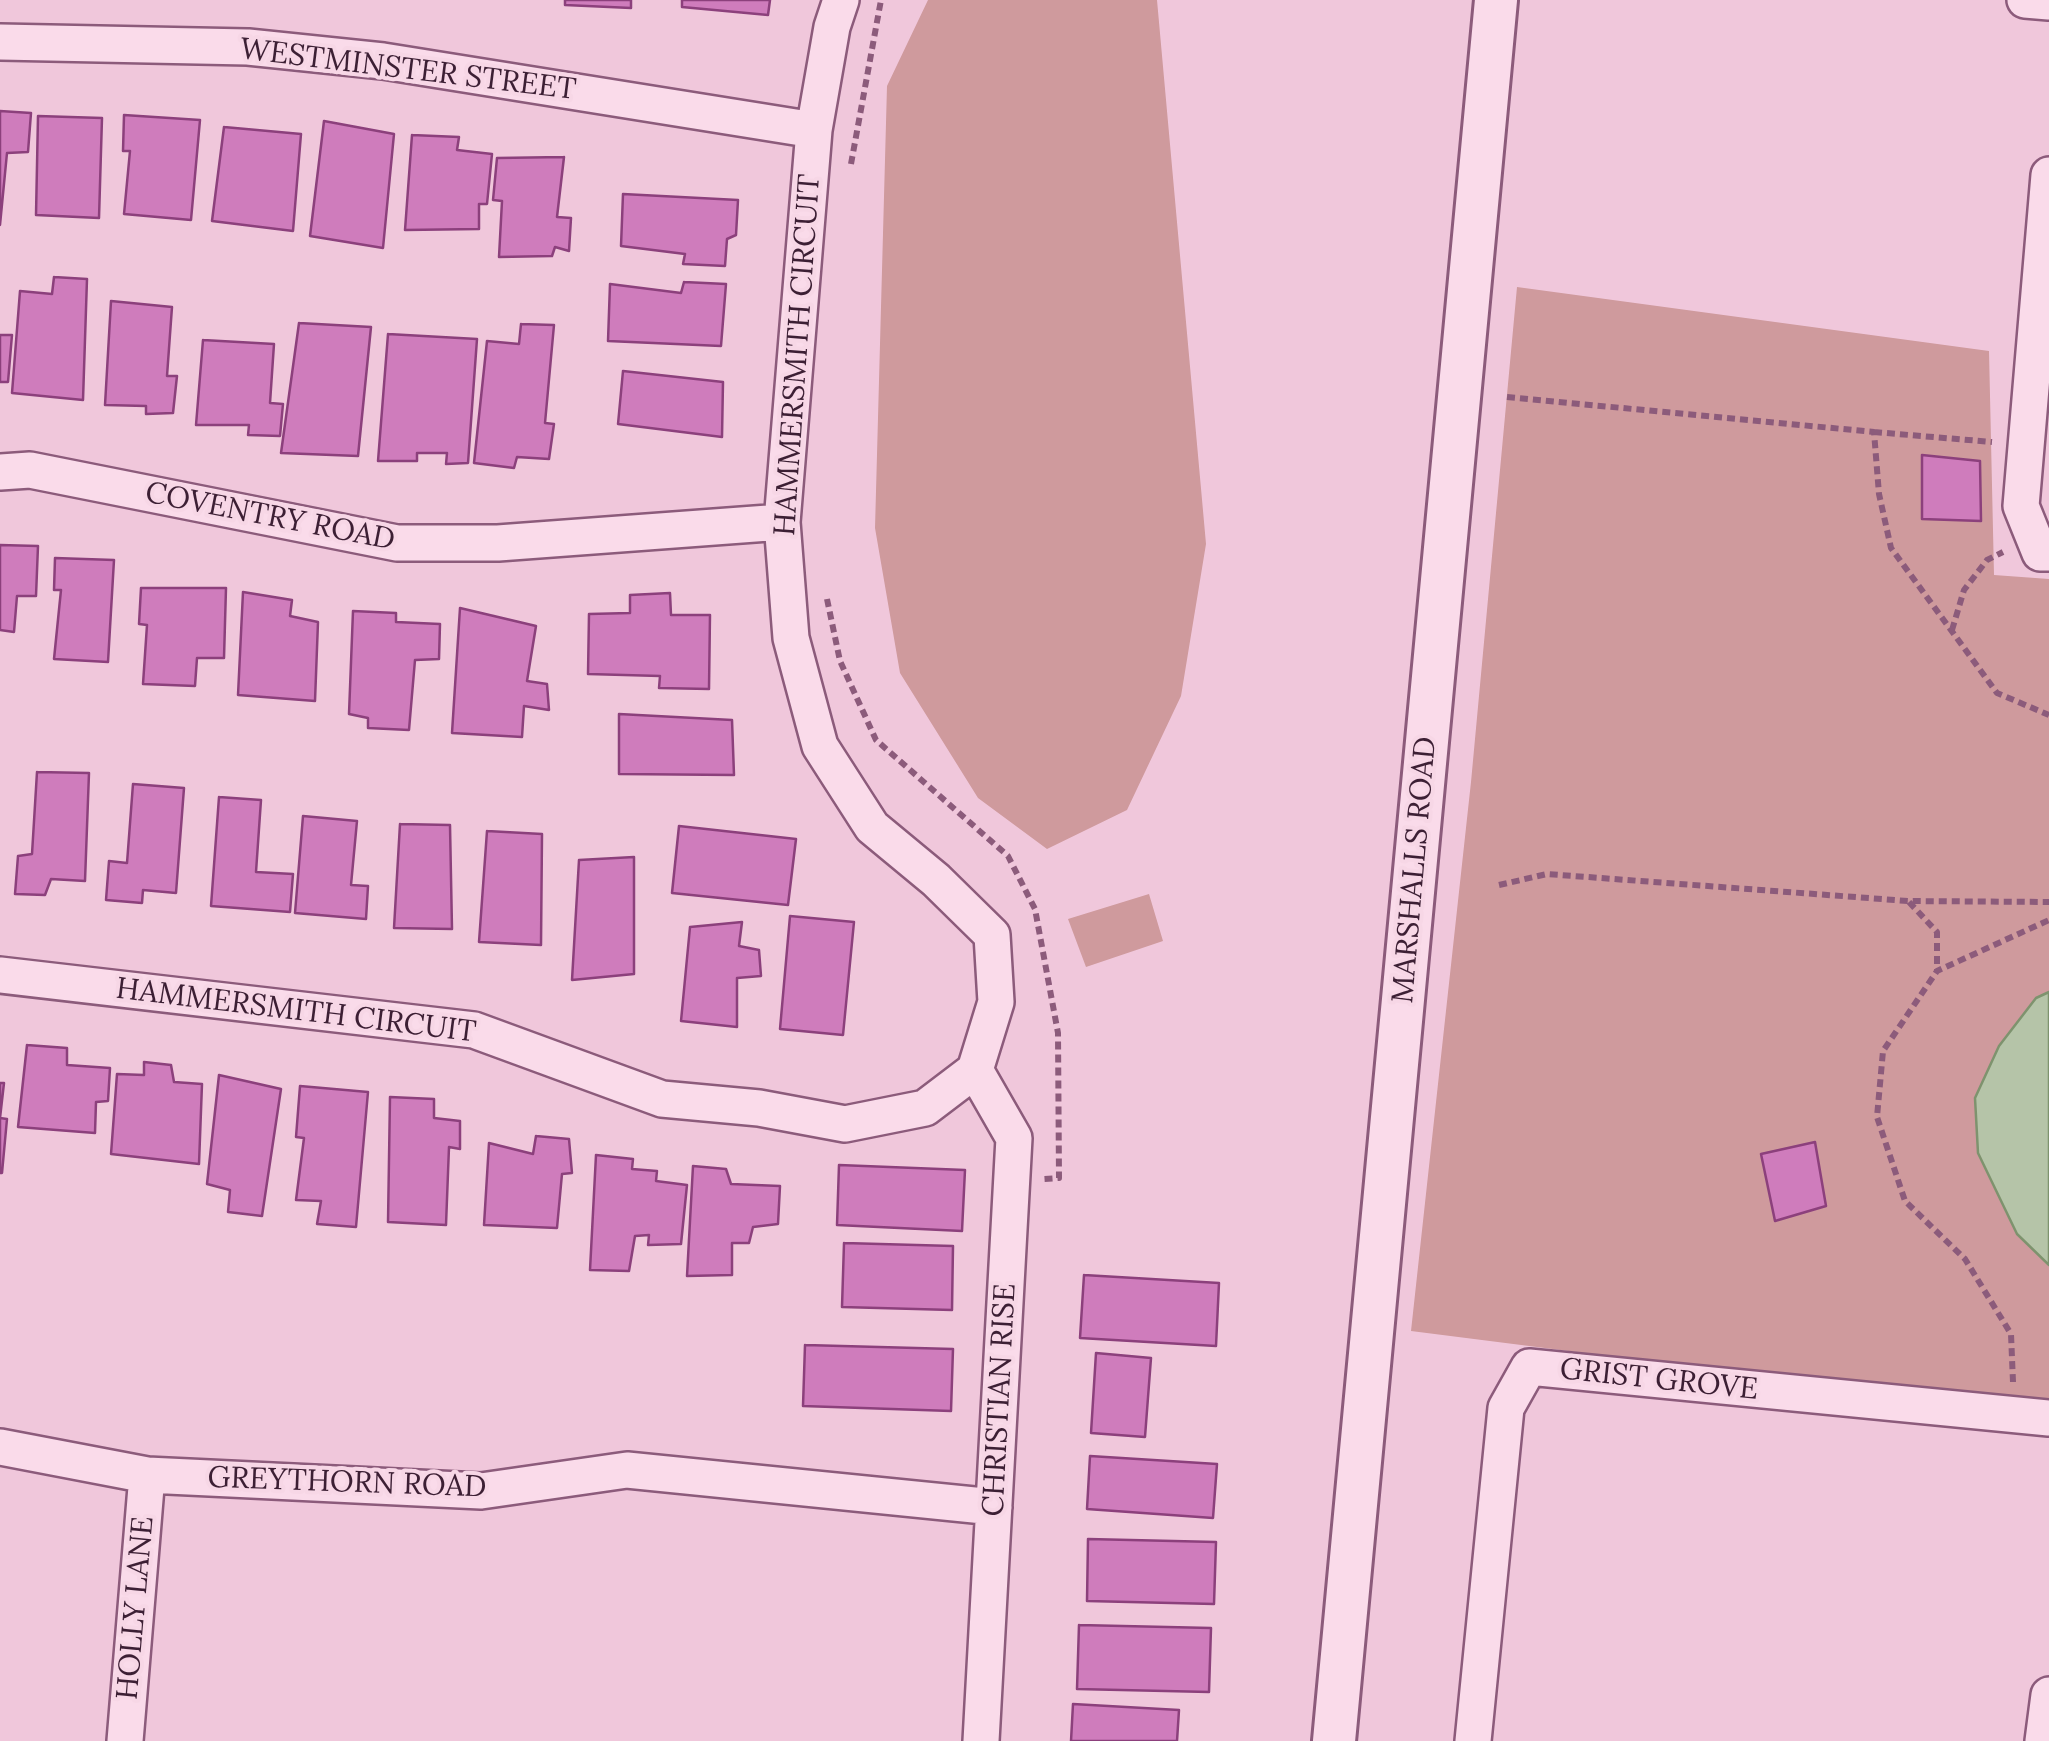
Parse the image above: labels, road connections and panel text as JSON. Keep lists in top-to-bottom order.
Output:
{
  "streets": {
    "street": [
      "WESTMINSTER STREET",
      "HAMMERSMITH CIRCUIT",
      "COVENTRY ROAD",
      "MARSHALLS ROAD",
      "GRIST GROVE",
      "CHRISTIAN RISE",
      "GREYTHORN ROAD",
      "HOLLY LANE"
    ]
  },
  "crossings": [
    ["WESTMINSTER STREET", "HAMMERSMITH CIRCUIT"],
    ["HAMMERSMITH CIRCUIT", "COVENTRY ROAD"],
    ["HAMMERSMITH CIRCUIT", "CHRISTIAN RISE"],
    ["CHRISTIAN RISE", "GREYTHORN ROAD"],
    ["GREYTHORN ROAD", "HOLLY LANE"]
  ]
}
